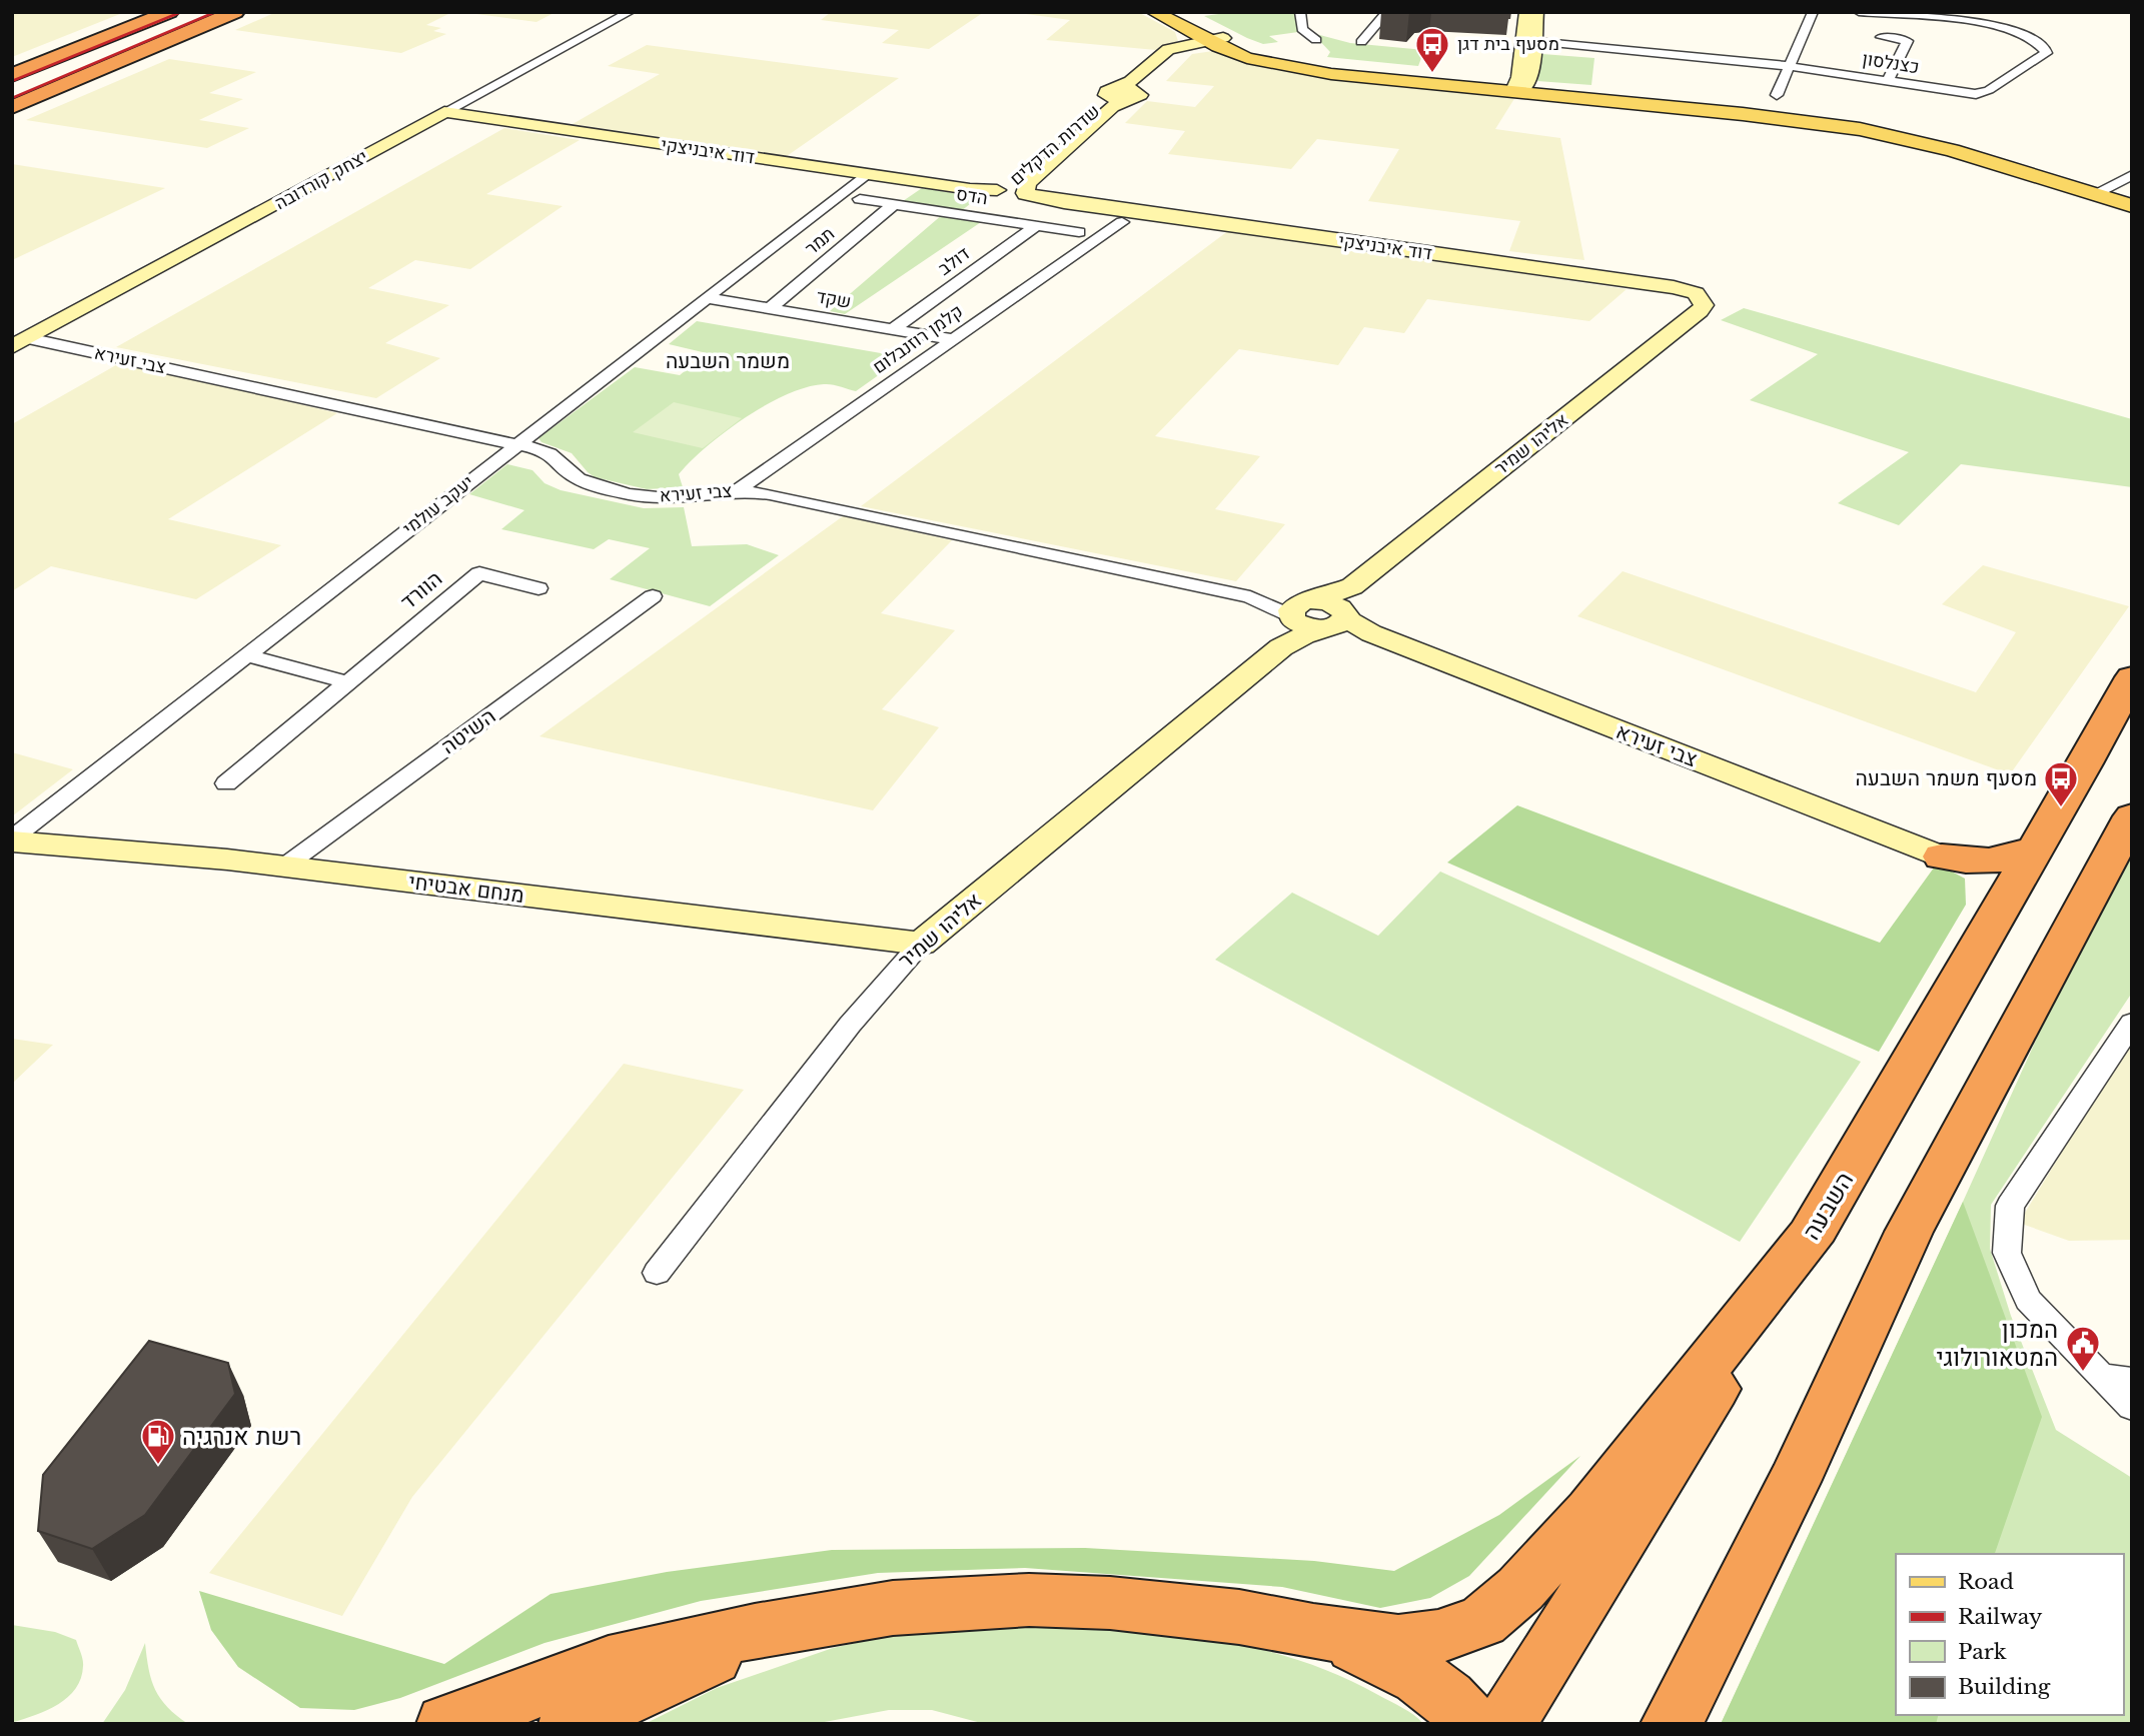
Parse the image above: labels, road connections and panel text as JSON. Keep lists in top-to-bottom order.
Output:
{
  "streets": {
    "highway": ["השבעה"],
    "street": [
      "כצנלסון",
      "שדרות הדקלים",
      "דוד איבניצקי",
      "יצחק קורדובה",
      "הדס",
      "תמר",
      "דולב",
      "שקד",
      "קלמן רוזנבלום",
      "צבי זעירא",
      "אליהו שמיר",
      "יעקב עולמי",
      "הוורד",
      "השיטה",
      "מנחם אבטיחי"
    ]
  },
  "crossings": [
    ["שדרות הדקלים", "דוד איבניצקי"],
    ["דוד איבניצקי", "יצחק קורדובה"],
    ["דוד איבניצקי", "אליהו שמיר"],
    ["דוד איבניצקי", "יעקב עולמי"],
    ["יצחק קורדובה", "צבי זעירא"],
    ["הדס", "תמר"],
    ["הדס", "דולב"],
    ["תמר", "שקד"],
    ["דולב", "שקד"],
    ["שקד", "קלמן רוזנבלום"],
    ["שקד", "יעקב עולמי"],
    ["קלמן רוזנבלום", "צבי זעירא"],
    ["צבי זעירא", "אליהו שמיר"],
    ["צבי זעירא", "יעקב עולמי"],
    ["אליהו שמיר", "מנחם אבטיחי"],
    ["יעקב עולמי", "מנחם אבטיחי"],
    ["השיטה", "מנחם אבטיחי"]
  ],
  "districts": ["משמר השבעה"],
  "places": {
    "bus stop": ["מסעף בית דגן", "מסעף משמר השבעה"],
    "public building": ["המכון המטאורולוגי"],
    "fuel station": ["רשת אנרגיה"]
  },
  "legend": [
    "Road",
    "Railway",
    "Park",
    "Building"
  ]
}
